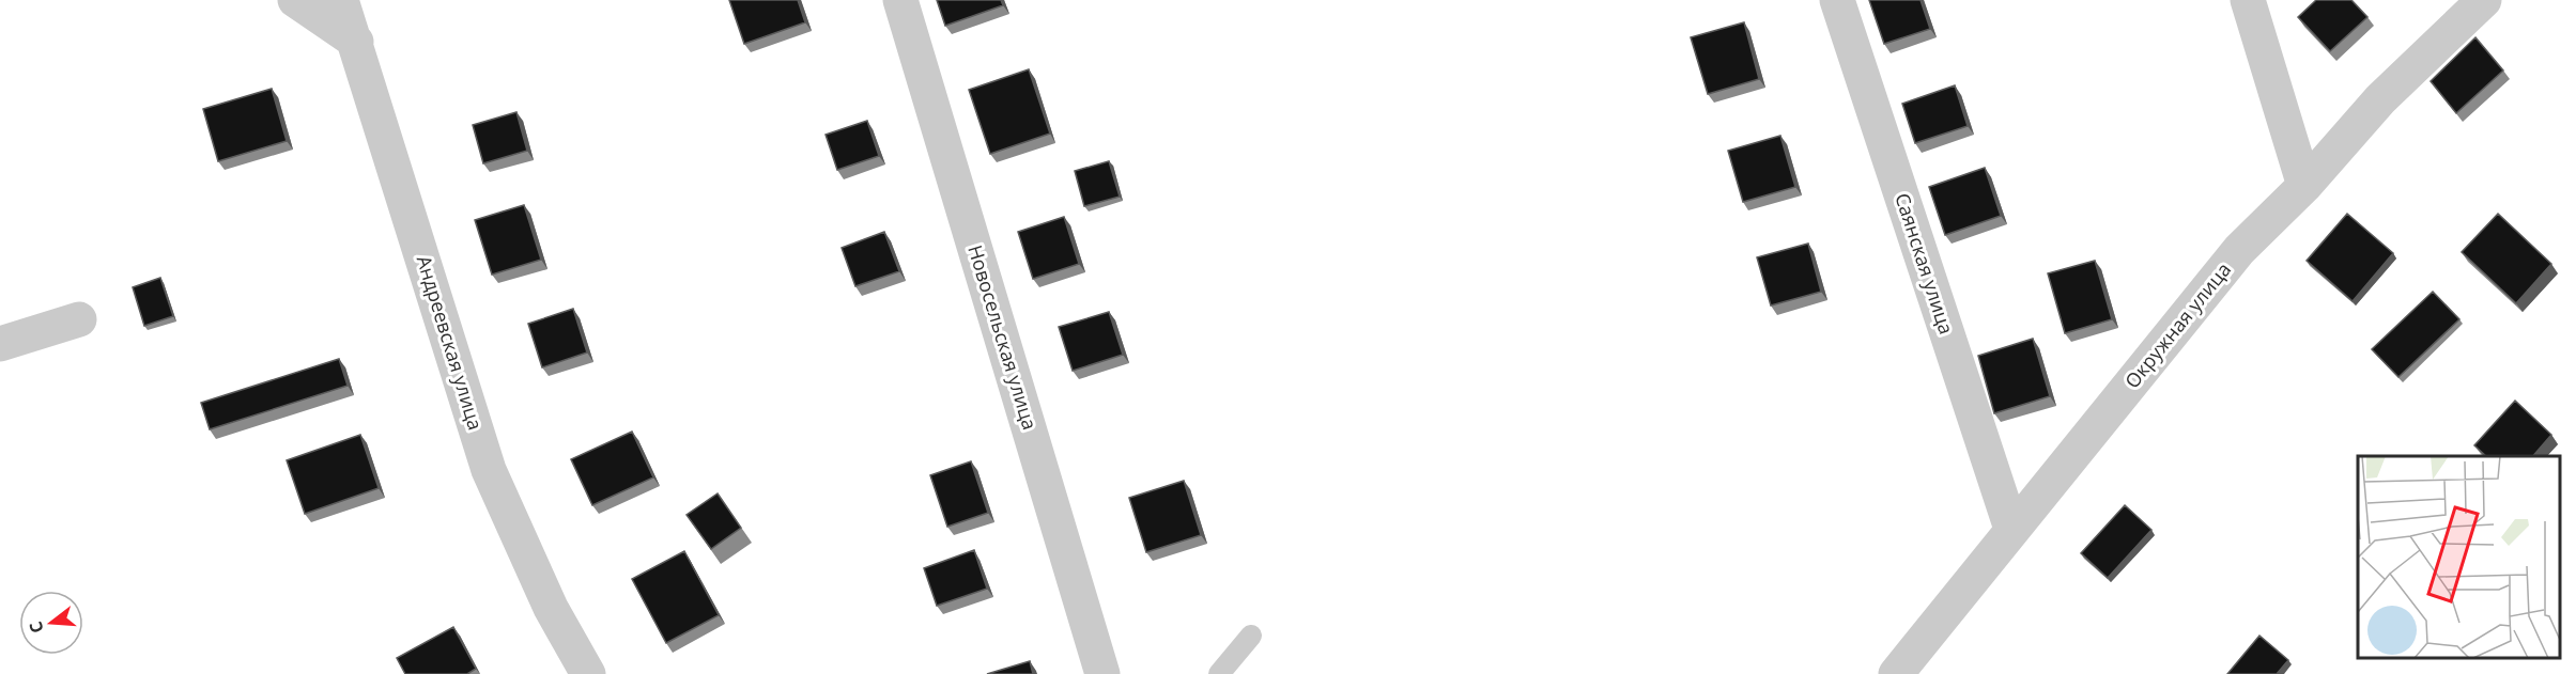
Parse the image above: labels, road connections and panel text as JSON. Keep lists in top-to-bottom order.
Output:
{
  "streets": {
    "street": [
      "Саянская улица",
      "Окружная улица",
      "Новосельская улица",
      "Андреевская улица"
    ]
  },
  "crossings": [
    ["Саянская улица", "Окружная улица"]
  ],
  "north": "left"
}
